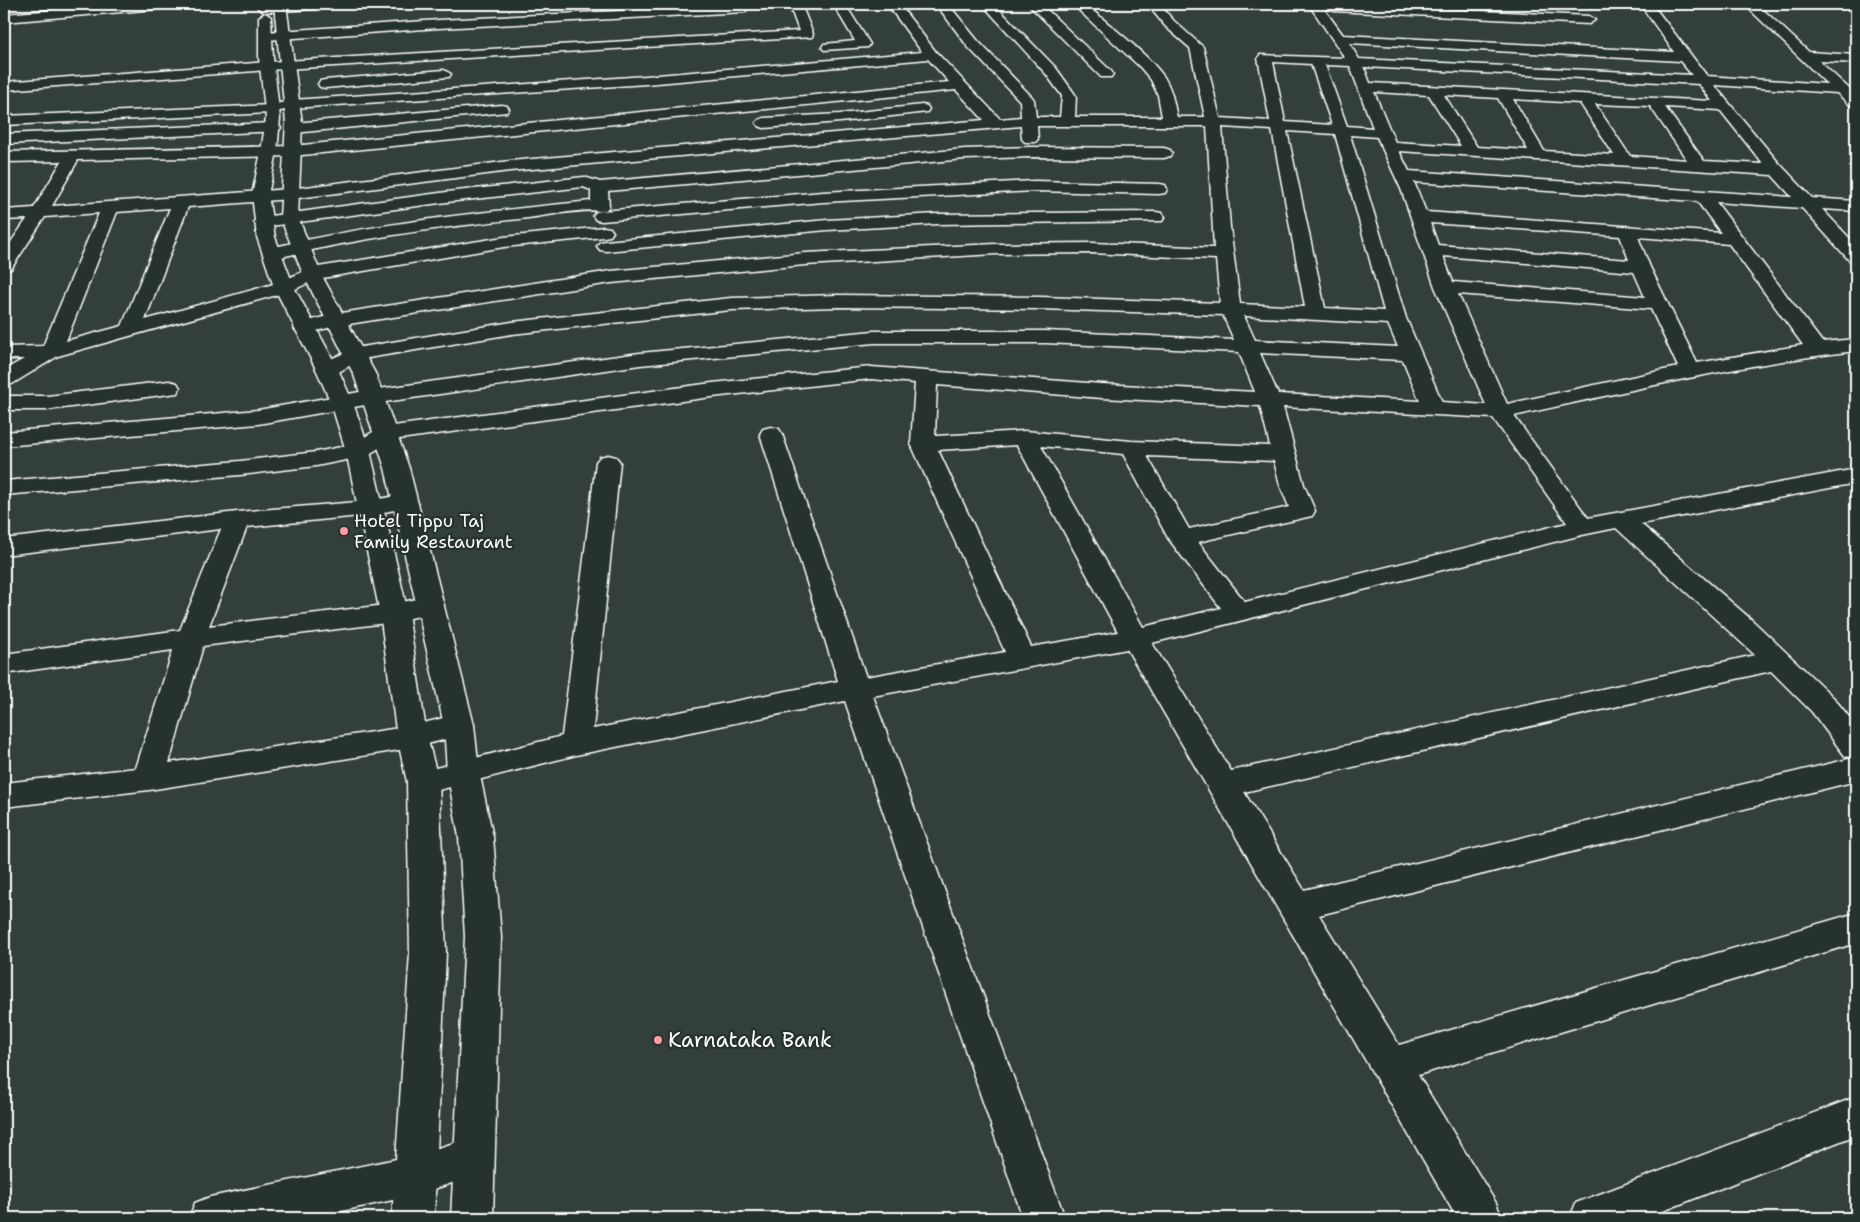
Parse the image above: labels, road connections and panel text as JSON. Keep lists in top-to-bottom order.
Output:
{
  "places": ["Hotel Tippu Taj Family Restaurant", "Karnataka Bank"]
}
